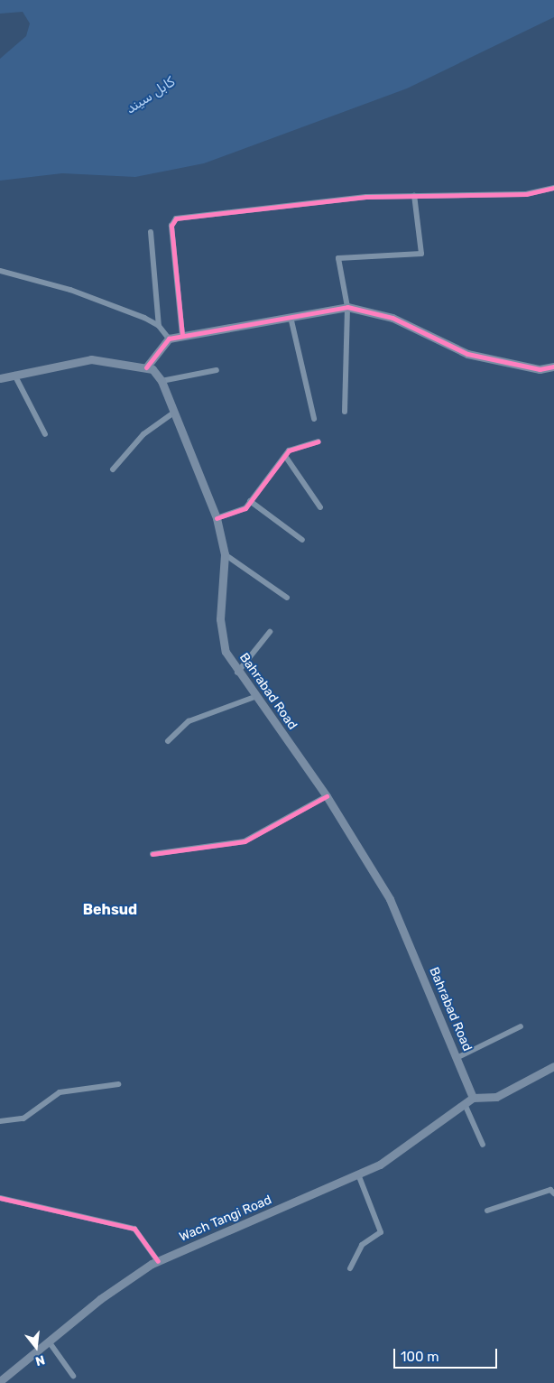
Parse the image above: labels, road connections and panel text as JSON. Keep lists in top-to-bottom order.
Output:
{
  "streets": {
    "main road": ["Bahrabad Road", "Wach Tangi Road"]
  },
  "crossings": [
    ["Bahrabad Road", "Wach Tangi Road"]
  ],
  "districts": ["Behsud"],
  "water": ["کابل سيند"],
  "scale_bar": "100 m",
  "north": "bottom"
}
